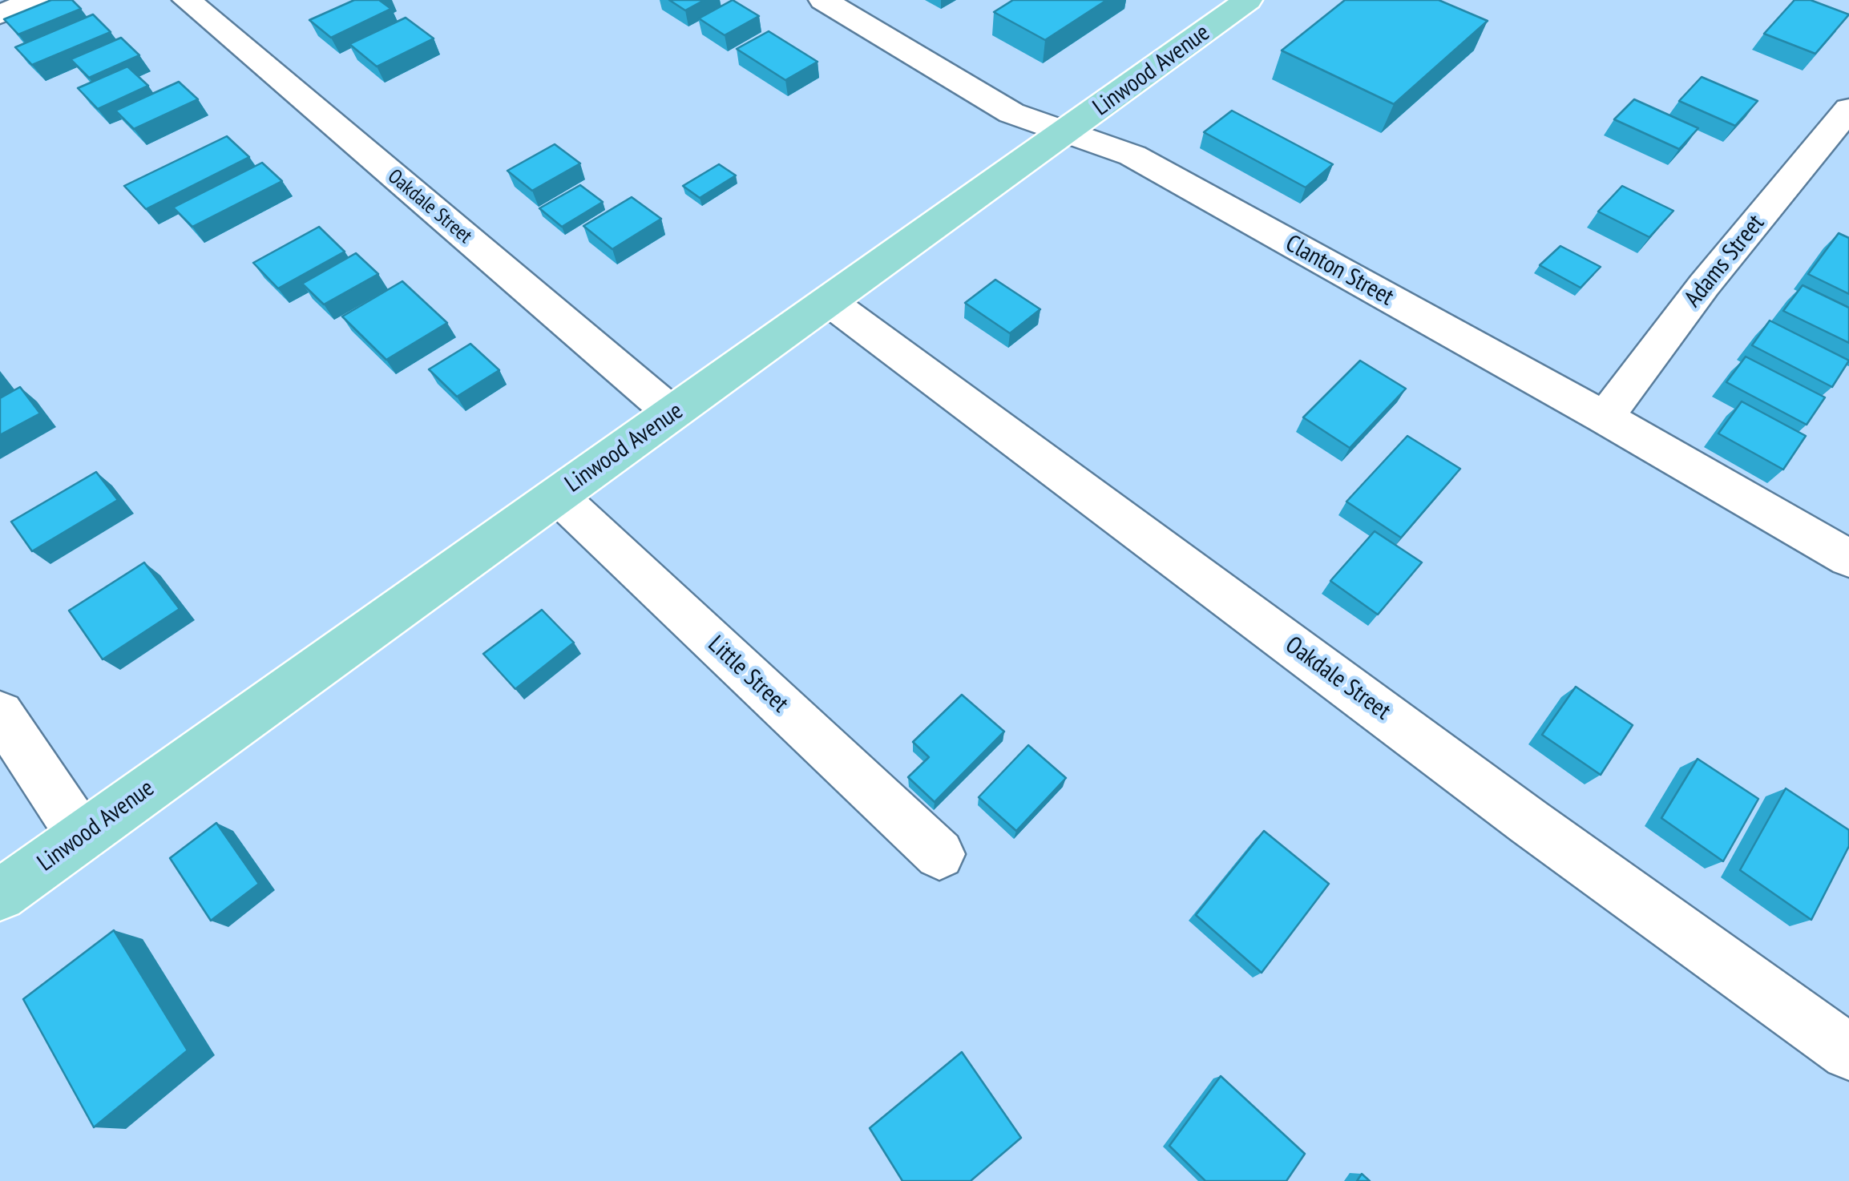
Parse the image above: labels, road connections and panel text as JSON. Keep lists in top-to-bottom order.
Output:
{
  "streets": {
    "main road": ["Linwood Avenue"],
    "street": [
      "Oakdale Street",
      "Adams Street",
      "Clanton Street",
      "Little Street"
    ]
  },
  "crossings": [
    ["Linwood Avenue", "Oakdale Street"],
    ["Linwood Avenue", "Clanton Street"],
    ["Linwood Avenue", "Little Street"],
    ["Adams Street", "Clanton Street"]
  ]
}
